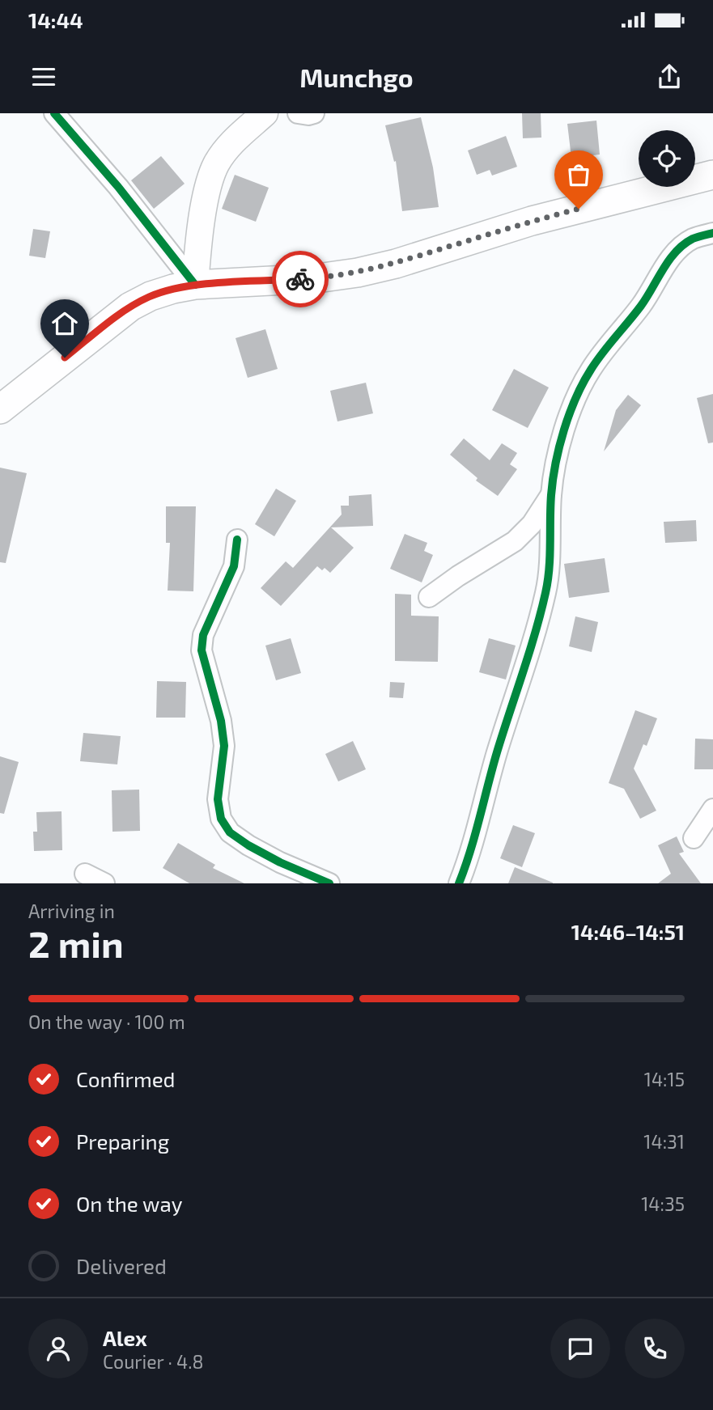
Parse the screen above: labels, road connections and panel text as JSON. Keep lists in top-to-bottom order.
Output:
{
  "page": {
    "status": "14:44",
    "header": "Munchgo",
    "heading": ["2 min", "Arriving in", "14:46–14:51"],
    "panel": ["Alex", "Courier · 4.8"],
    "bar": "On the way · 100 m",
    "list": [
      ["Confirmed", "14:15"],
      ["Preparing", "14:31"],
      ["On the way", "14:35"],
      "Delivered"
    ]
  }
}
